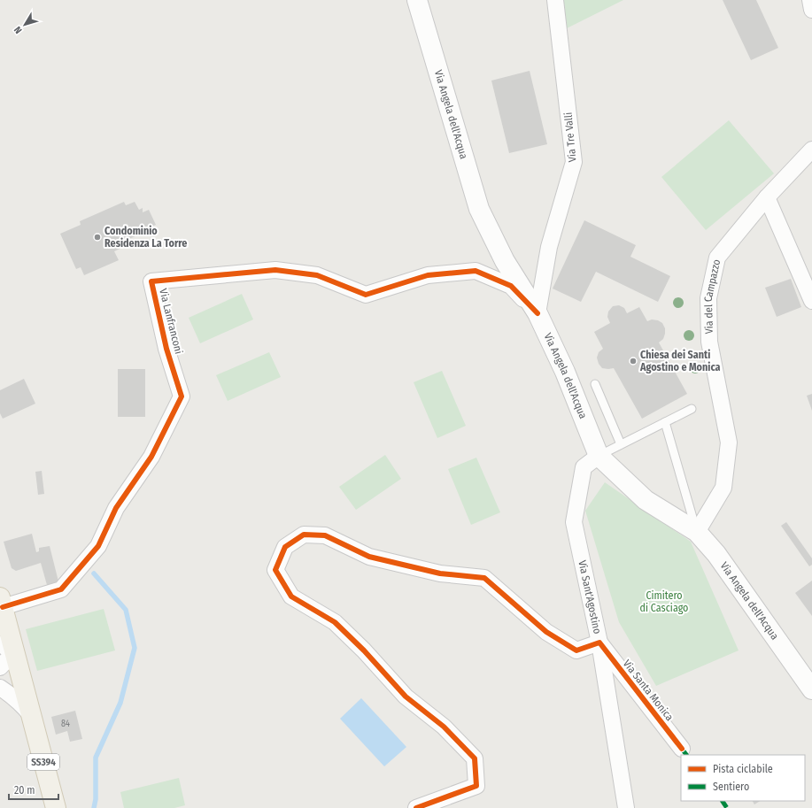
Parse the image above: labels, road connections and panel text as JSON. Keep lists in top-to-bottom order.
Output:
{
  "streets": {
    "main road": ["SS394"],
    "street": [
      "Via Angela dell'Acqua",
      "Via Tre Valli",
      "Via del Campazzo",
      "Via Lanfranconi",
      "Via Sant'Agostino",
      "Via Santa Monica"
    ]
  },
  "crossings": [
    ["Via Angela dell'Acqua", "Via Tre Valli"],
    ["Via Angela dell'Acqua", "Via del Campazzo"],
    ["Via Angela dell'Acqua", "Via Lanfranconi"],
    ["Via Angela dell'Acqua", "Via Sant'Agostino"],
    ["Via Tre Valli", "Via Lanfranconi"],
    ["Via Lanfranconi", "SS394"],
    ["Via Sant'Agostino", "Via Santa Monica"]
  ],
  "parks": ["Cimitero di Casciago"],
  "places": ["Condominio Residenza La Torre", "Chiesa dei Santi Agostino e Monica"],
  "house_numbers": ["84"],
  "legend": ["Pista ciclabile", "Sentiero"],
  "scale_bar": "20 m",
  "north": "bottom left"
}
